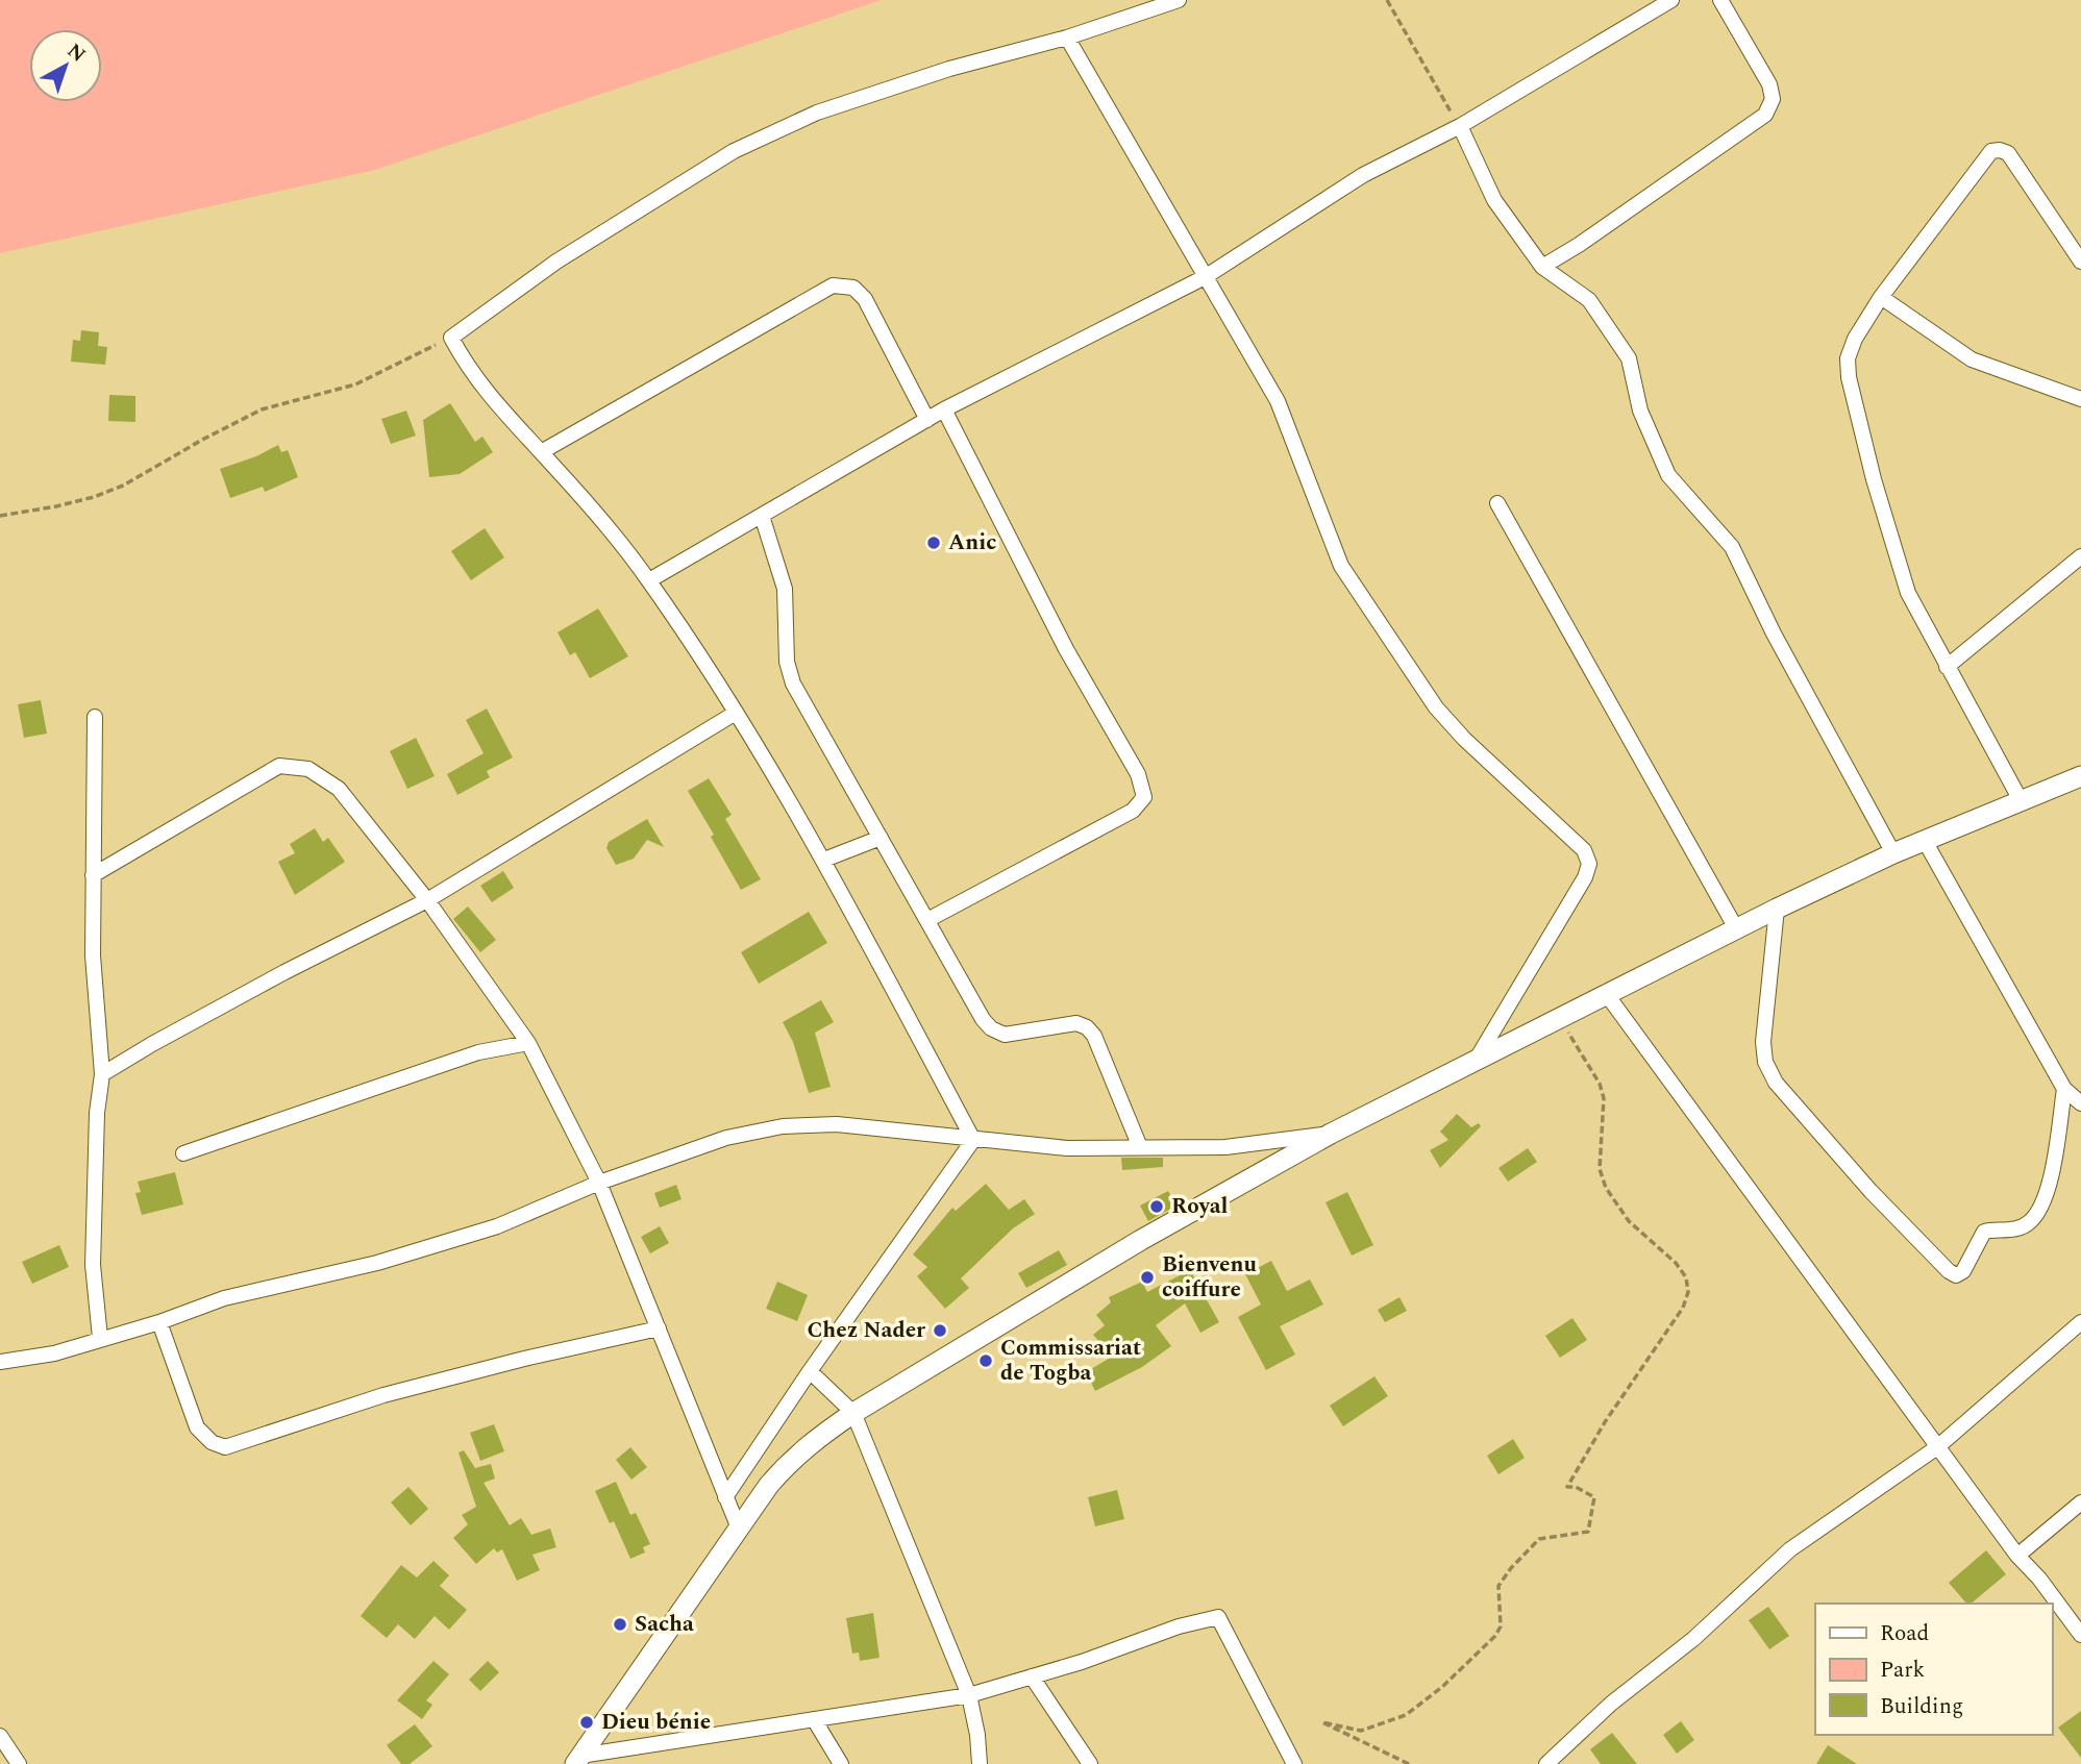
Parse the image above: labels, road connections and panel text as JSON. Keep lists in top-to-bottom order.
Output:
{
  "places": [
    "Anic",
    "Royal",
    "Bienvenu coiffure",
    "Chez Nader",
    "Commissariat de Togba",
    "Sacha",
    "Dieu bénie"
  ],
  "legend": ["Road", "Park", "Building"],
  "north": "top right"
}
